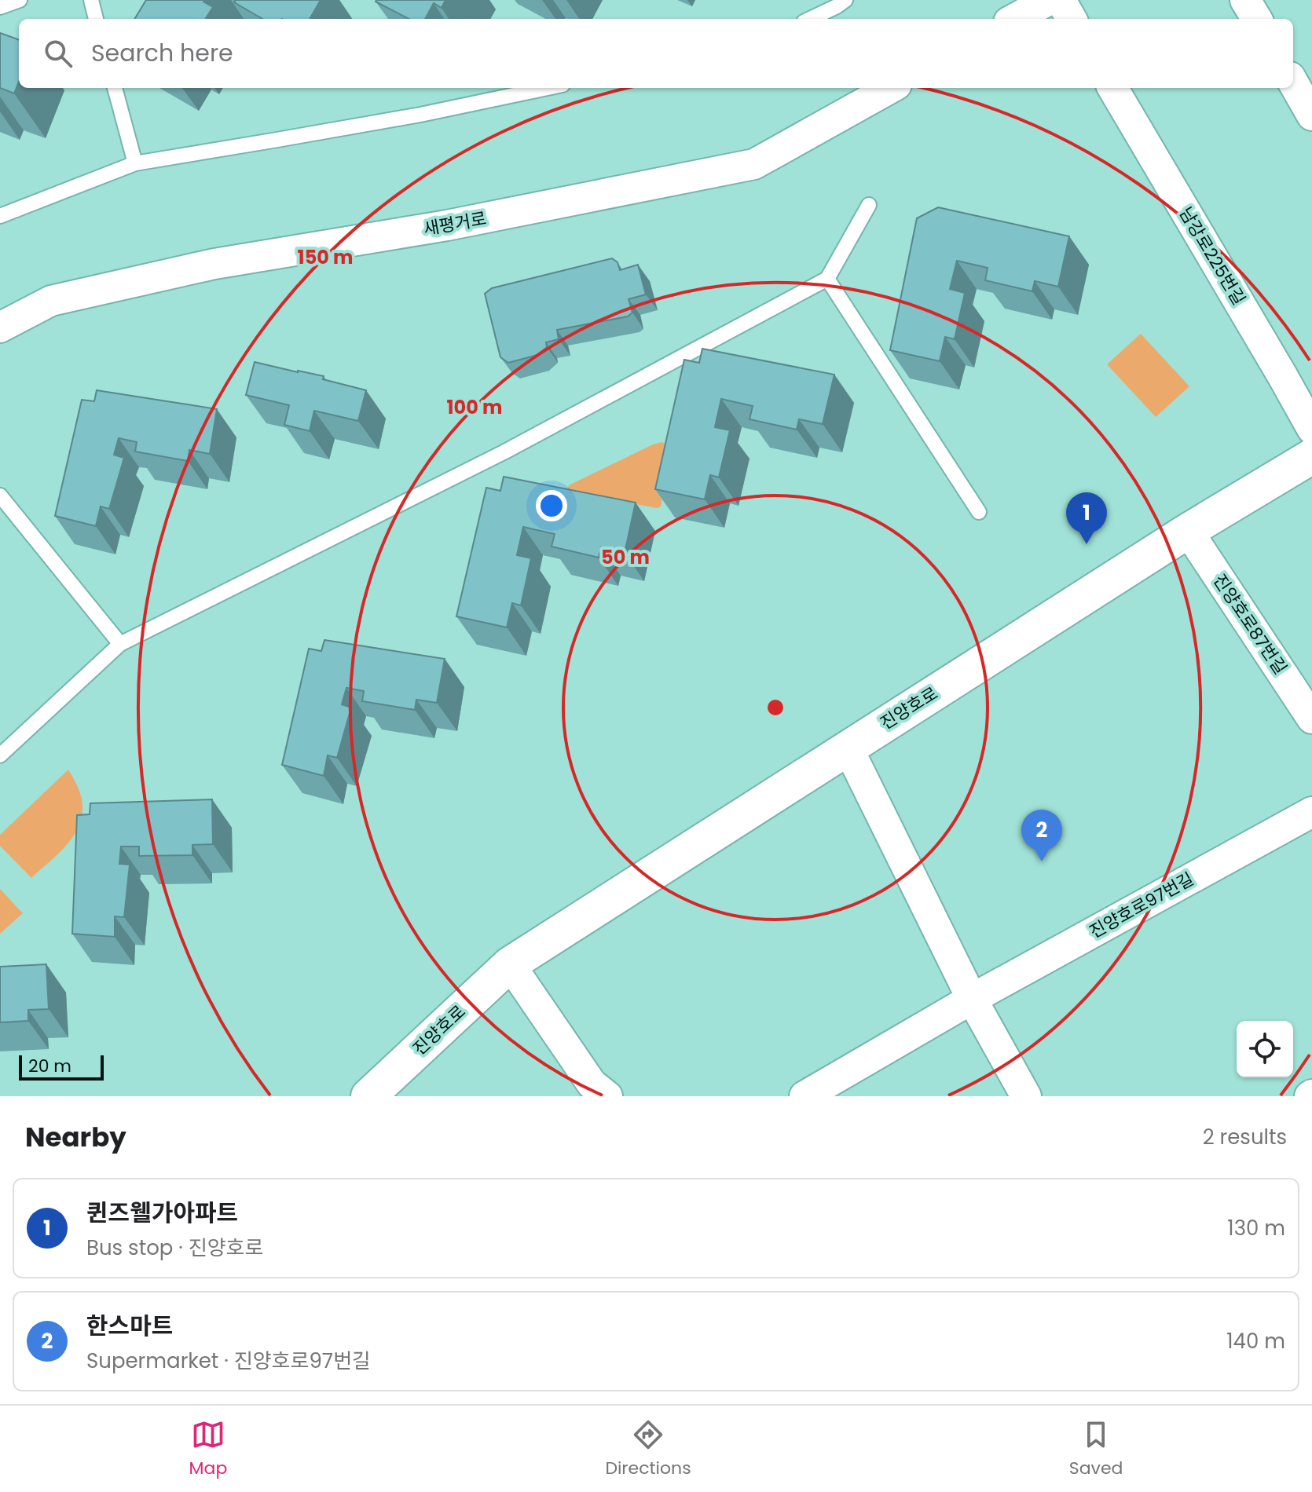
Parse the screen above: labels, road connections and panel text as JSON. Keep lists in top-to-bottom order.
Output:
{
  "streets": {
    "street": [
      "새평거로",
      "남강로225번길",
      "진양호로87번길",
      "진양호로",
      "진양호로97번길"
    ]
  },
  "crossings": [
    ["진양호로87번길", "진양호로"]
  ],
  "scale_bar": "20 m",
  "page": {
    "search": "Search here",
    "pins": ["1", "2"],
    "scale": "20 m",
    "heading": ["Nearby", "2 results"],
    "list": [
      {
        "mark": "1",
        "name": "퀸즈웰가아파트",
        "note": "Bus stop · 진양호로",
        "value": "130 m"
      },
      {
        "mark": "2",
        "name": "한스마트",
        "note": "Supermarket · 진양호로97번길",
        "value": "140 m"
      }
    ],
    "nav": ["Map", "Directions", "Saved"]
  },
  "rings": ["150 m", "100 m", "50 m"]
}
